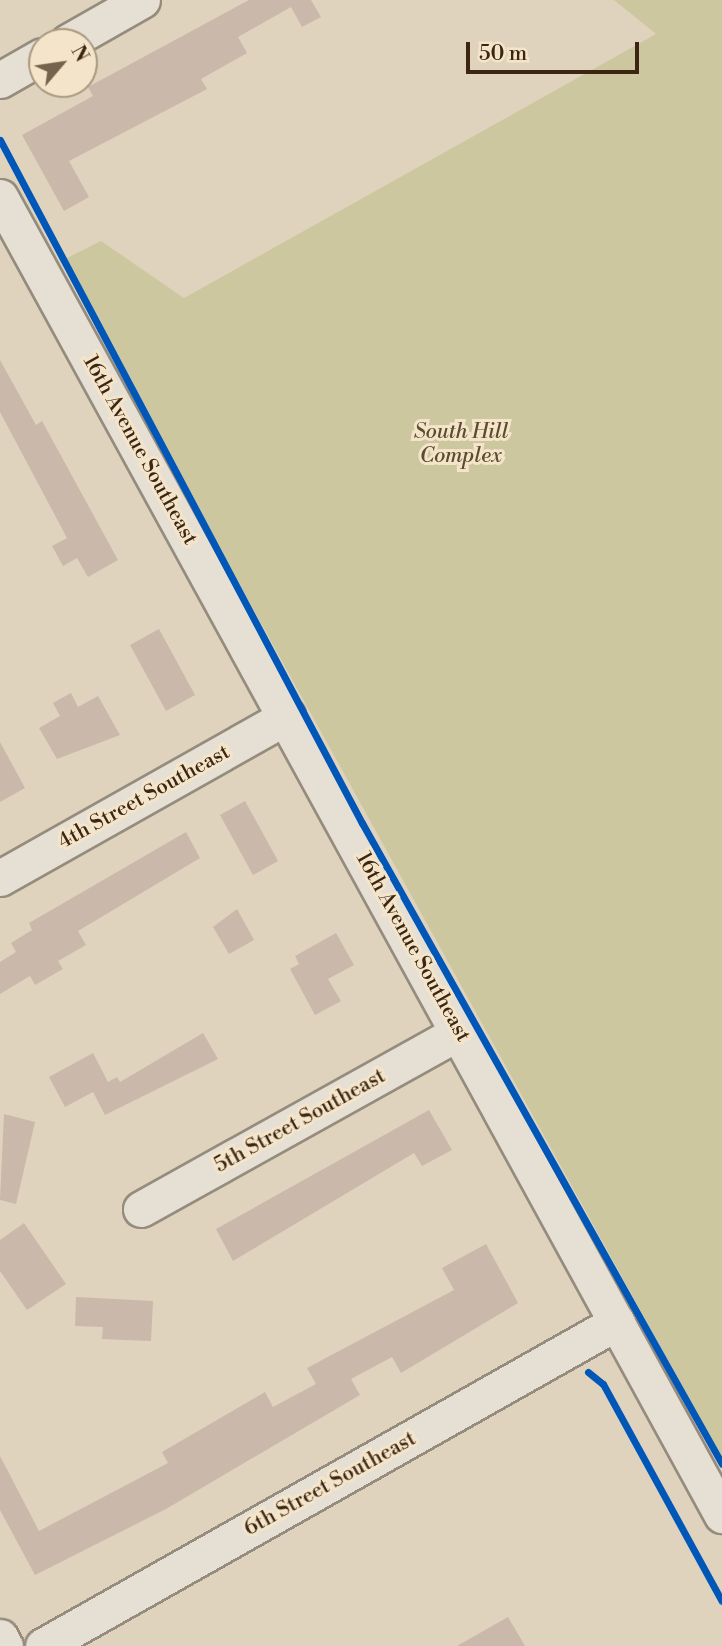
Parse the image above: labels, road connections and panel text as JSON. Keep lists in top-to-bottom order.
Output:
{
  "streets": {
    "street": [
      "16th Avenue Southeast",
      "4th Street Southeast",
      "5th Street Southeast",
      "6th Street Southeast"
    ]
  },
  "crossings": [
    ["16th Avenue Southeast", "4th Street Southeast"],
    ["16th Avenue Southeast", "5th Street Southeast"],
    ["16th Avenue Southeast", "6th Street Southeast"]
  ],
  "parks": ["South Hill Complex"],
  "scale_bar": "50 m",
  "north": "top right"
}
